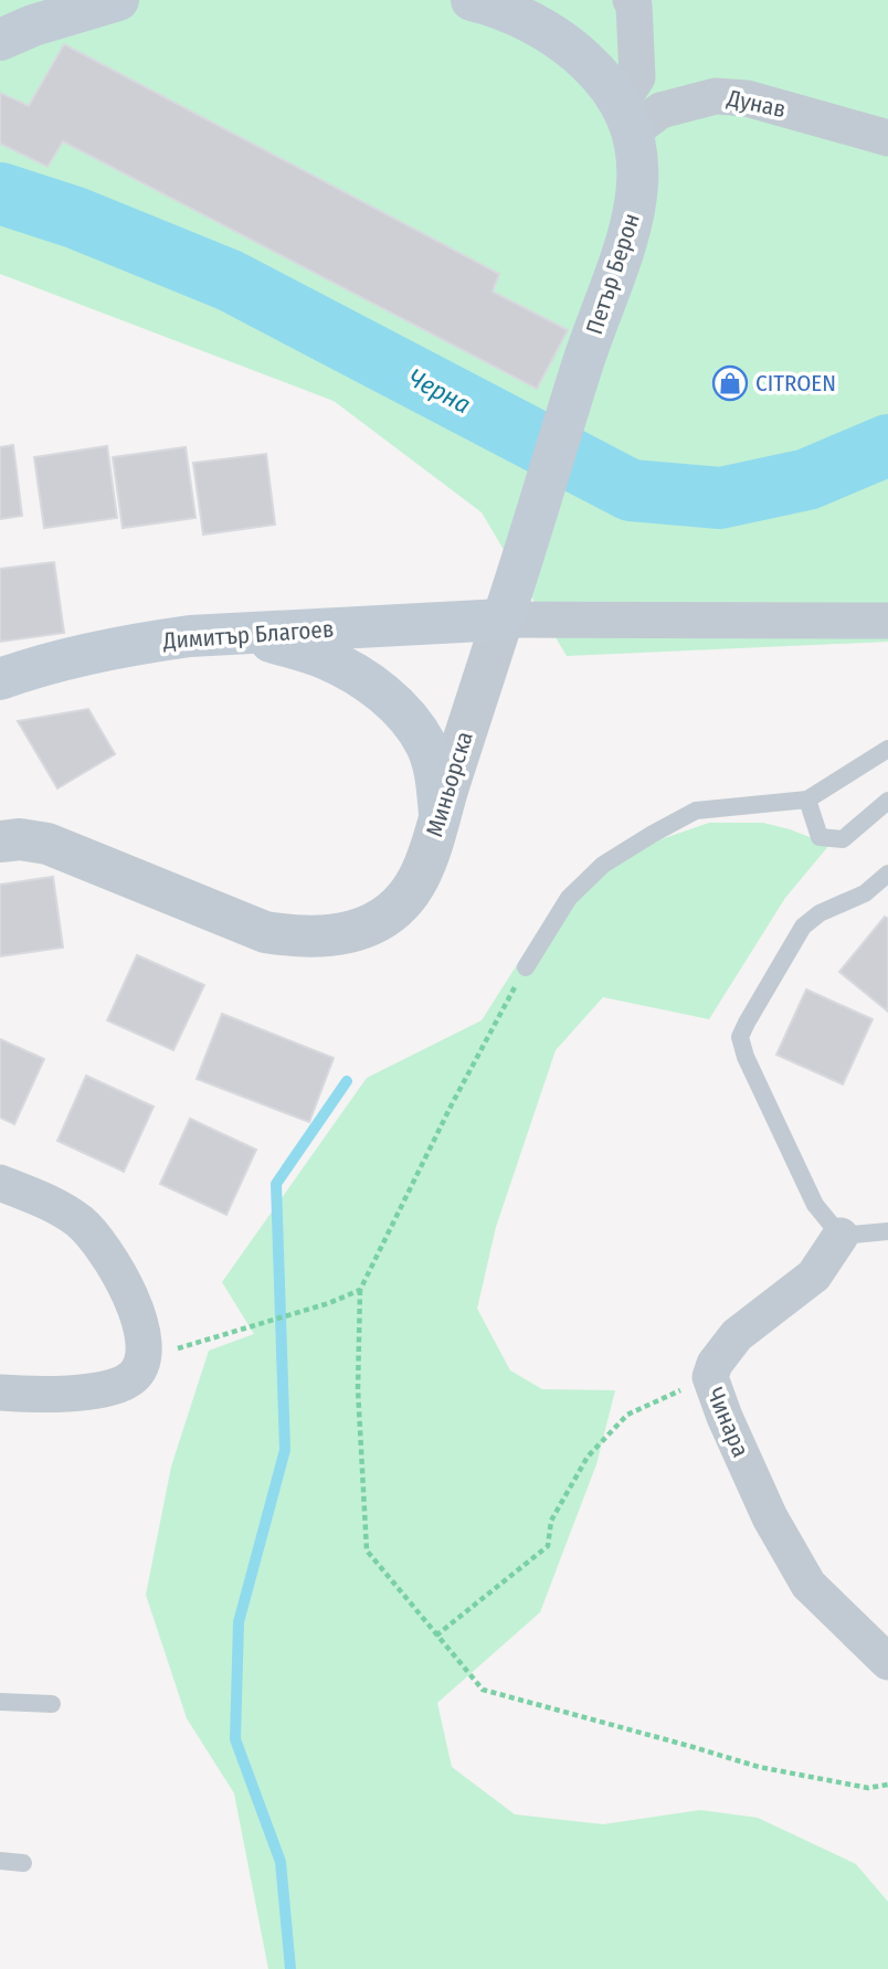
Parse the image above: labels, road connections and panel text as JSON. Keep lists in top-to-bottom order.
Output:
{
  "streets": {
    "main road": ["Петър Берон", "Димитър Благоев"],
    "street": ["Дунав", "Миньорска", "Чинара"]
  },
  "crossings": [
    ["Дунав", "Петър Берон"],
    ["Петър Берон", "Димитър Благоев"],
    ["Петър Берон", "Миньорска"],
    ["Димитър Благоев", "Миньорска"]
  ],
  "water": ["Черна"],
  "places": {
    "shop": ["CITROEN"]
  }
}
